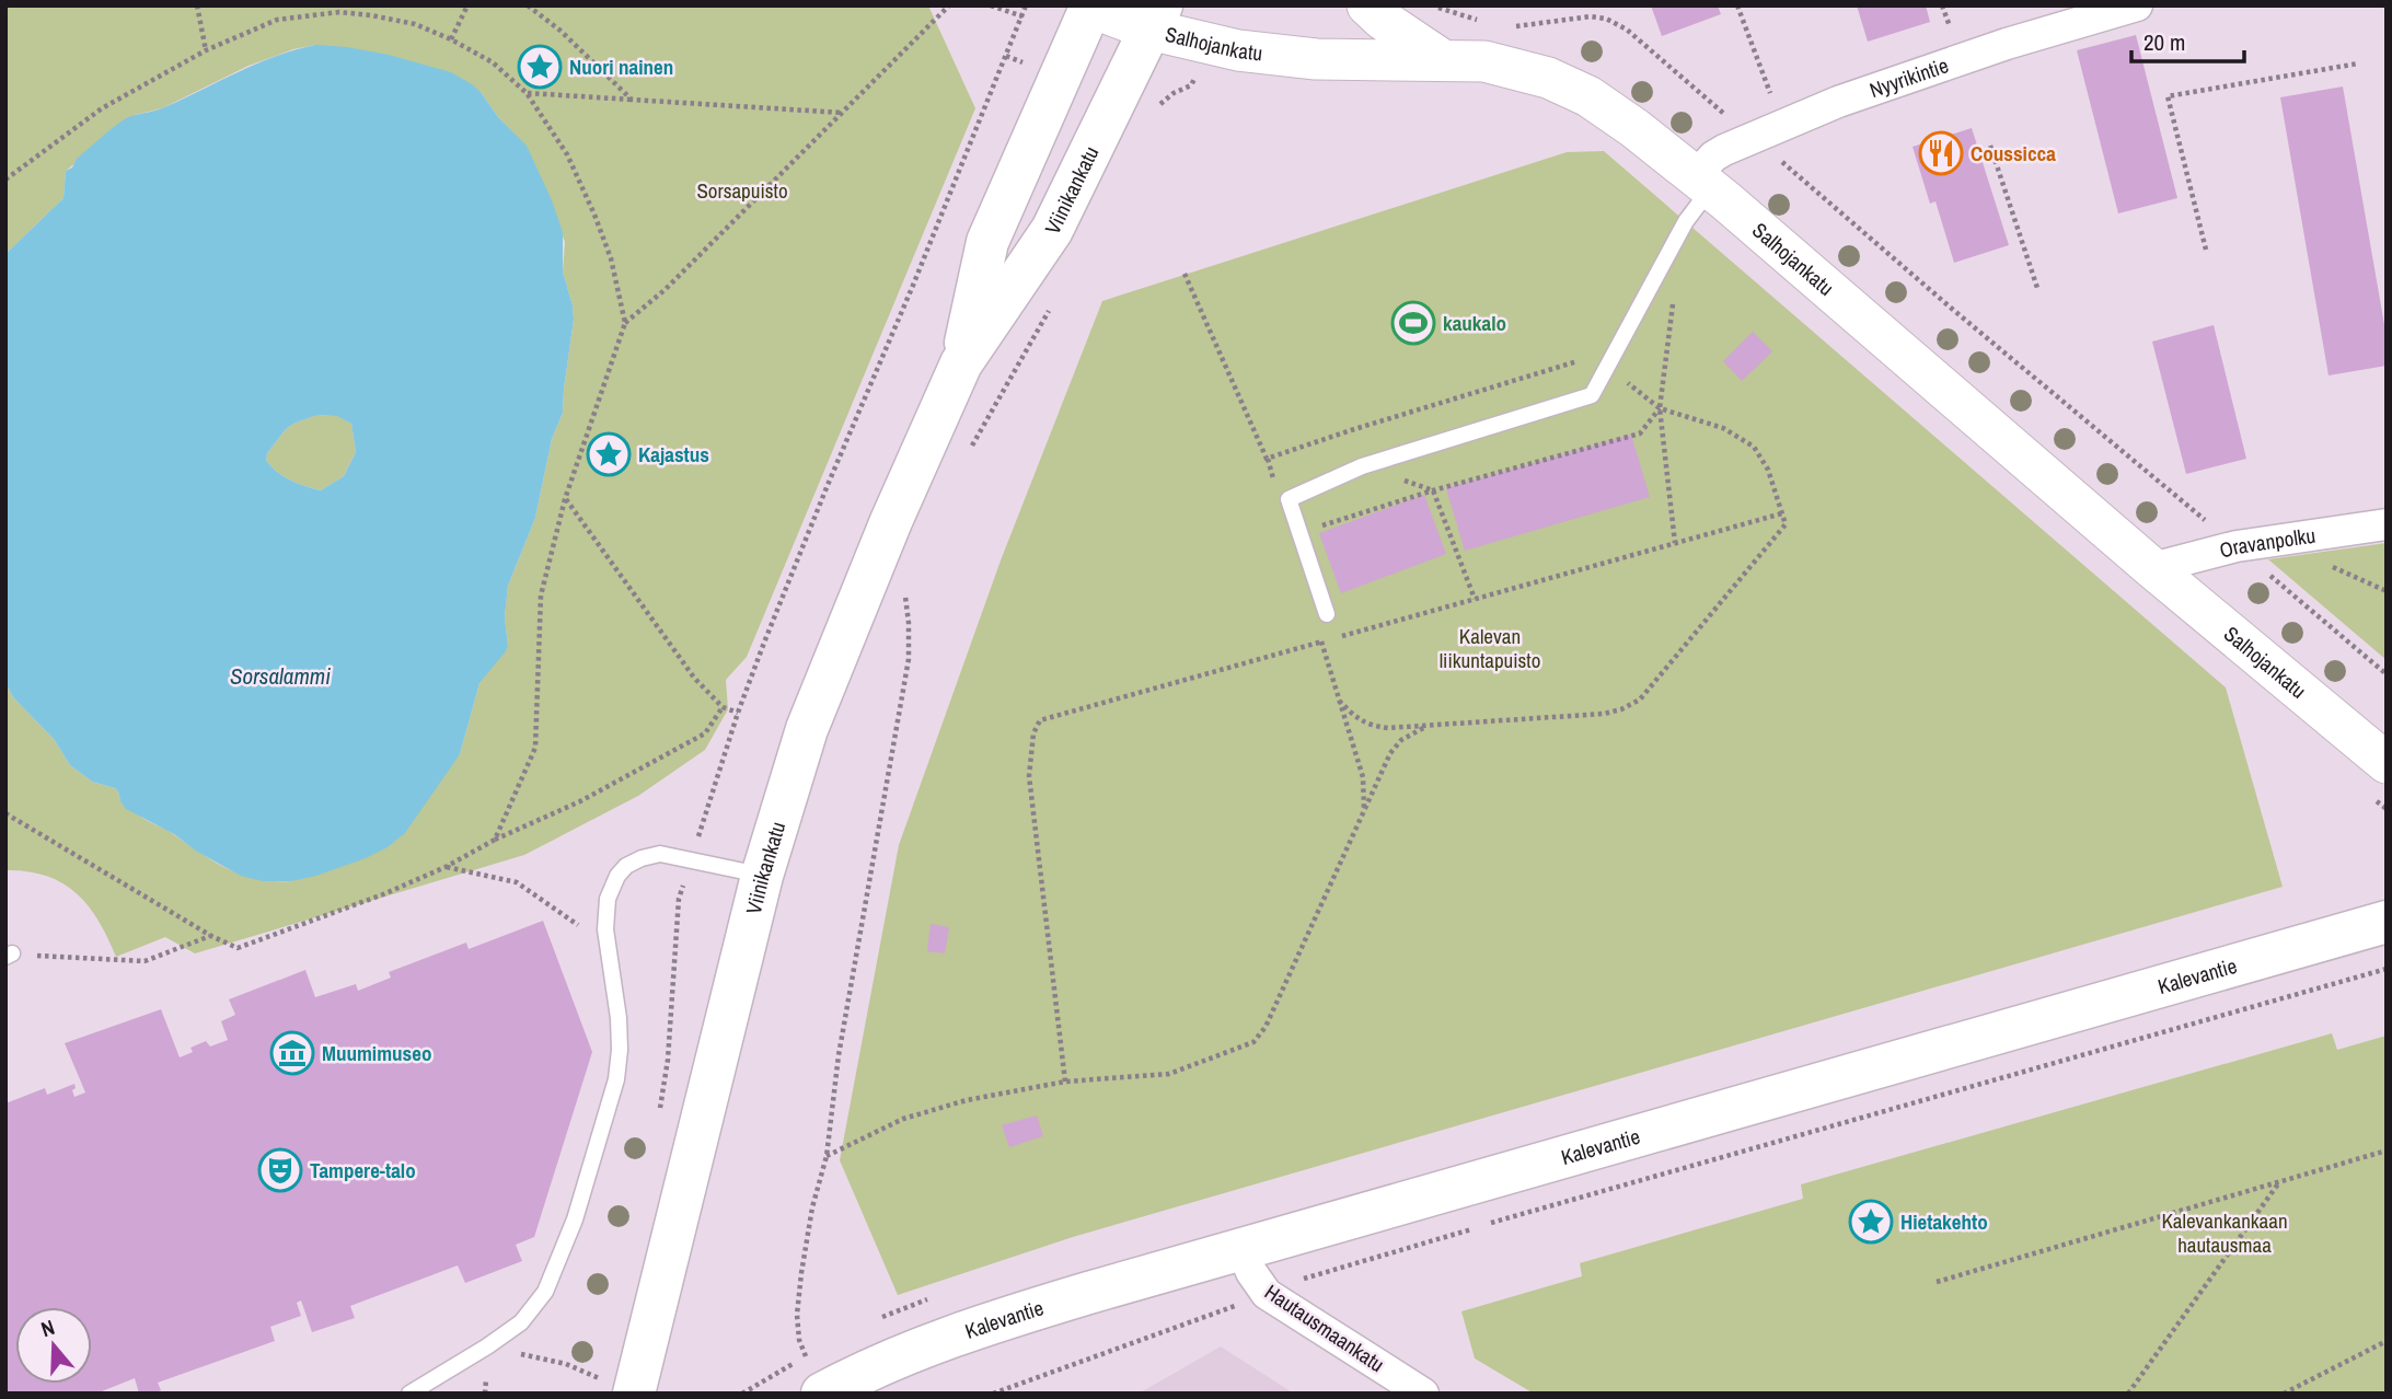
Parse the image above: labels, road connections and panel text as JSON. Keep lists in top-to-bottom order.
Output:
{
  "streets": {
    "main road": ["Viinikankatu", "Kalevantie"],
    "street": [
      "Salhojankatu",
      "Nyyrikintie",
      "Oravanpolku",
      "Hautausmaankatu"
    ]
  },
  "crossings": [
    ["Salhojankatu", "Nyyrikintie"],
    ["Salhojankatu", "Viinikankatu"],
    ["Salhojankatu", "Oravanpolku"],
    ["Kalevantie", "Hautausmaankatu"]
  ],
  "water": ["Sorsalammi"],
  "parks": ["Sorsapuisto", "Kalevan liikuntapuisto", "Kalevankankaan hautausmaa"],
  "places": {
    "place": ["Nuori nainen", "Kajastus", "Hietakehto"],
    "restaurant": ["Coussicca"],
    "sports": ["kaukalo"],
    "museum": ["Muumimuseo"],
    "theatre": ["Tampere-talo"]
  },
  "scale_bar": "20 m",
  "north": "top"
}
